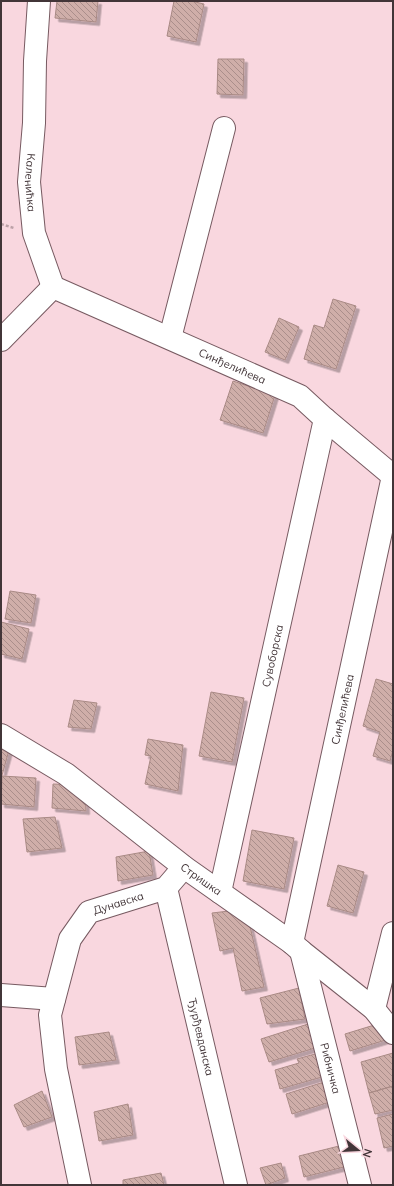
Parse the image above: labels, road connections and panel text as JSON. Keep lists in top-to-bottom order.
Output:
{
  "streets": {
    "street": [
      "Каленићка",
      "Синђелићева",
      "Сувоборска",
      "Стришка",
      "Дунавска",
      "Ђурђевданска",
      "Рибничка"
    ]
  },
  "crossings": [
    ["Каленићка", "Синђелићева"],
    ["Синђелићева", "Сувоборска"],
    ["Синђелићева", "Стришка"],
    ["Синђелићева", "Рибничка"],
    ["Сувоборска", "Стришка"],
    ["Стришка", "Рибничка"],
    ["Дунавска", "Ђурђевданска"]
  ],
  "north": "right"
}
